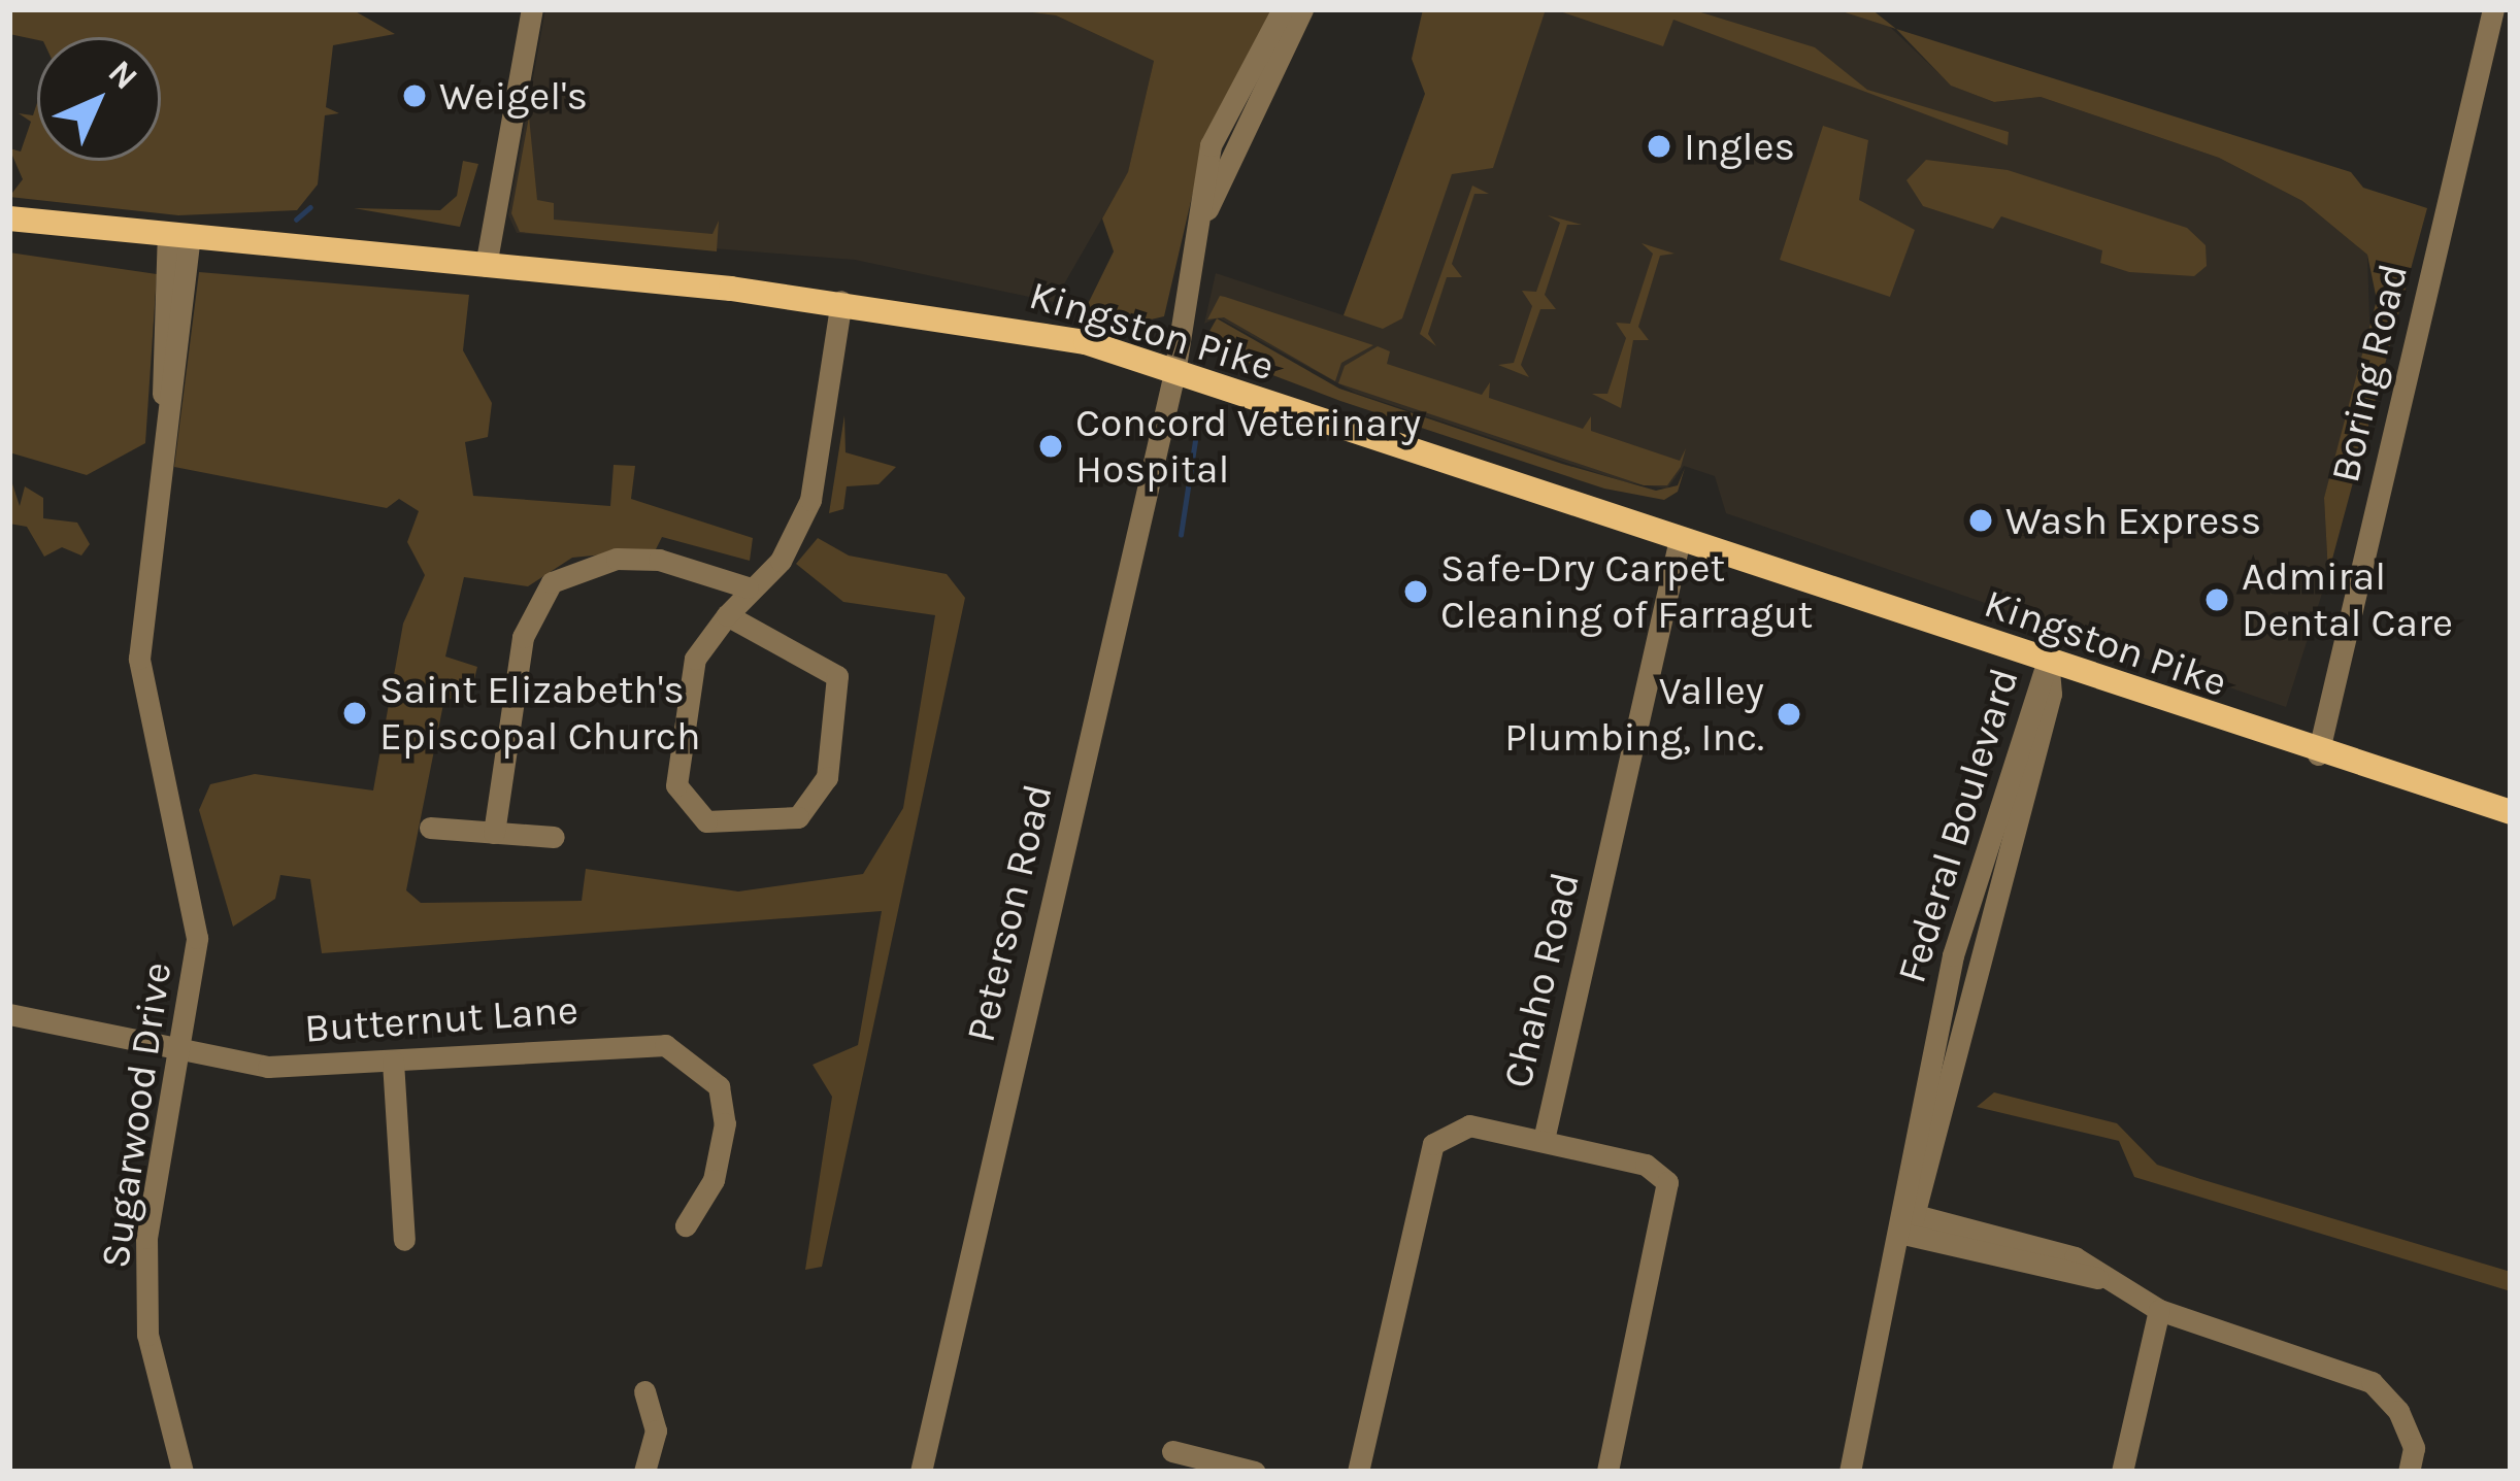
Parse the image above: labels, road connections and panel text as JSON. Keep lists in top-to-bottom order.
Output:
{
  "streets": {
    "main road": ["Kingston Pike"],
    "street": [
      "Boring Road",
      "Federal Boulevard",
      "Peterson Road",
      "Chaho Road",
      "Butternut Lane",
      "Sugarwood Drive"
    ]
  },
  "crossings": [
    ["Kingston Pike", "Boring Road"],
    ["Kingston Pike", "Federal Boulevard"],
    ["Kingston Pike", "Peterson Road"],
    ["Kingston Pike", "Chaho Road"],
    ["Kingston Pike", "Sugarwood Drive"],
    ["Butternut Lane", "Sugarwood Drive"]
  ],
  "places": [
    "Weigel's",
    "Ingles",
    "Concord Veterinary Hospital",
    "Wash Express",
    "Safe-Dry Carpet Cleaning of Farragut",
    "Admiral Dental Care",
    "Saint Elizabeth's Episcopal Church",
    "Valley Plumbing, Inc."
  ],
  "north": "top right"
}
